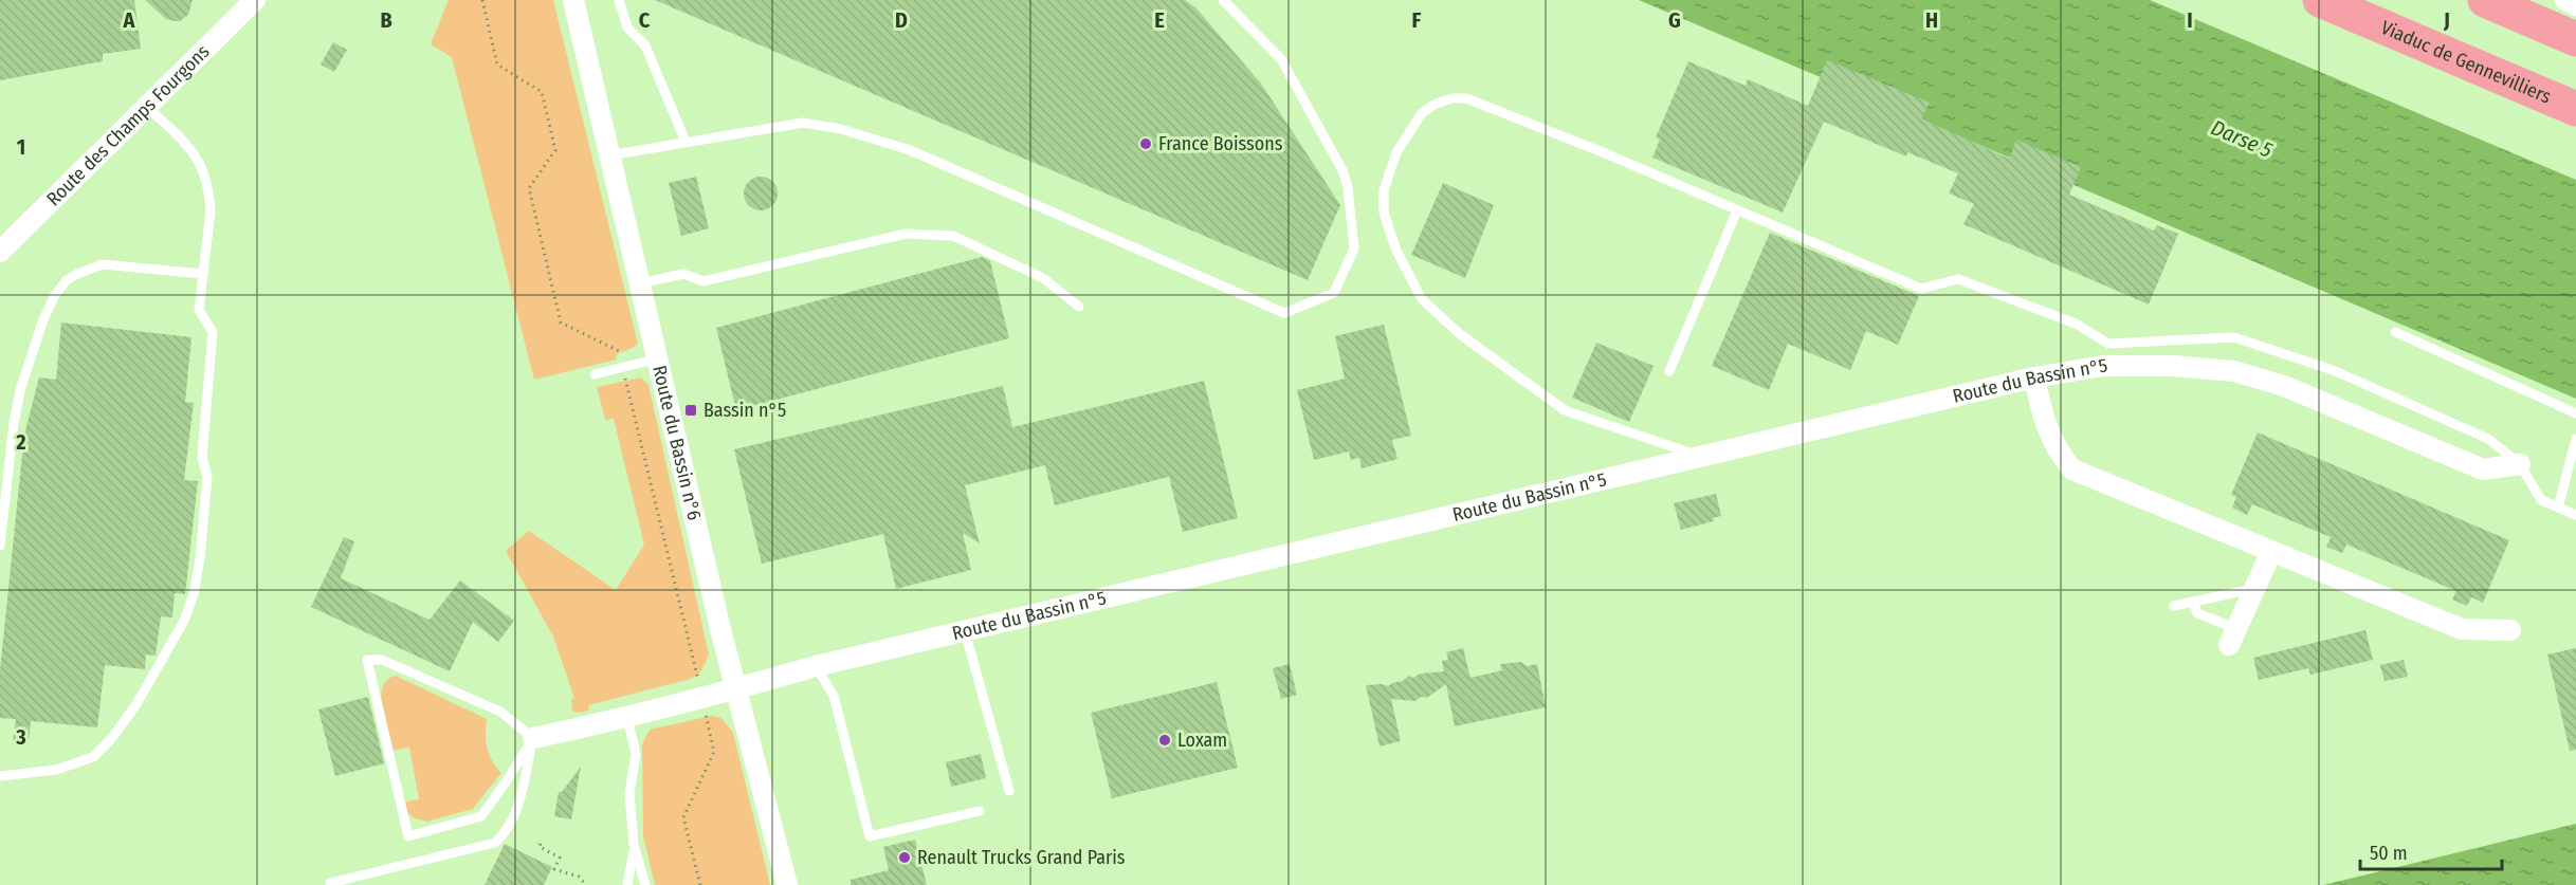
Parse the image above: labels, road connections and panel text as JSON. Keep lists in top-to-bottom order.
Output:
{
  "streets": {
    "highway": ["Viaduc de Gennevilliers"],
    "street": ["Route des Champs Fourgons", "Route du Bassin n°5", "Route du Bassin n°6"]
  },
  "crossings": [
    ["Route du Bassin n°5", "Route du Bassin n°6"]
  ],
  "water": ["Darse 5"],
  "places": {
    "other": ["France Boissons", "Loxam", "Renault Trucks Grand Paris"],
    "transit": ["Bassin n°5"]
  },
  "scale_bar": "50 m",
  "grid": {
    "columns": [
      "A",
      "B",
      "C",
      "D",
      "E",
      "F",
      "G",
      "H",
      "I",
      "J"
    ],
    "rows": ["1", "2", "3"]
  }
}
